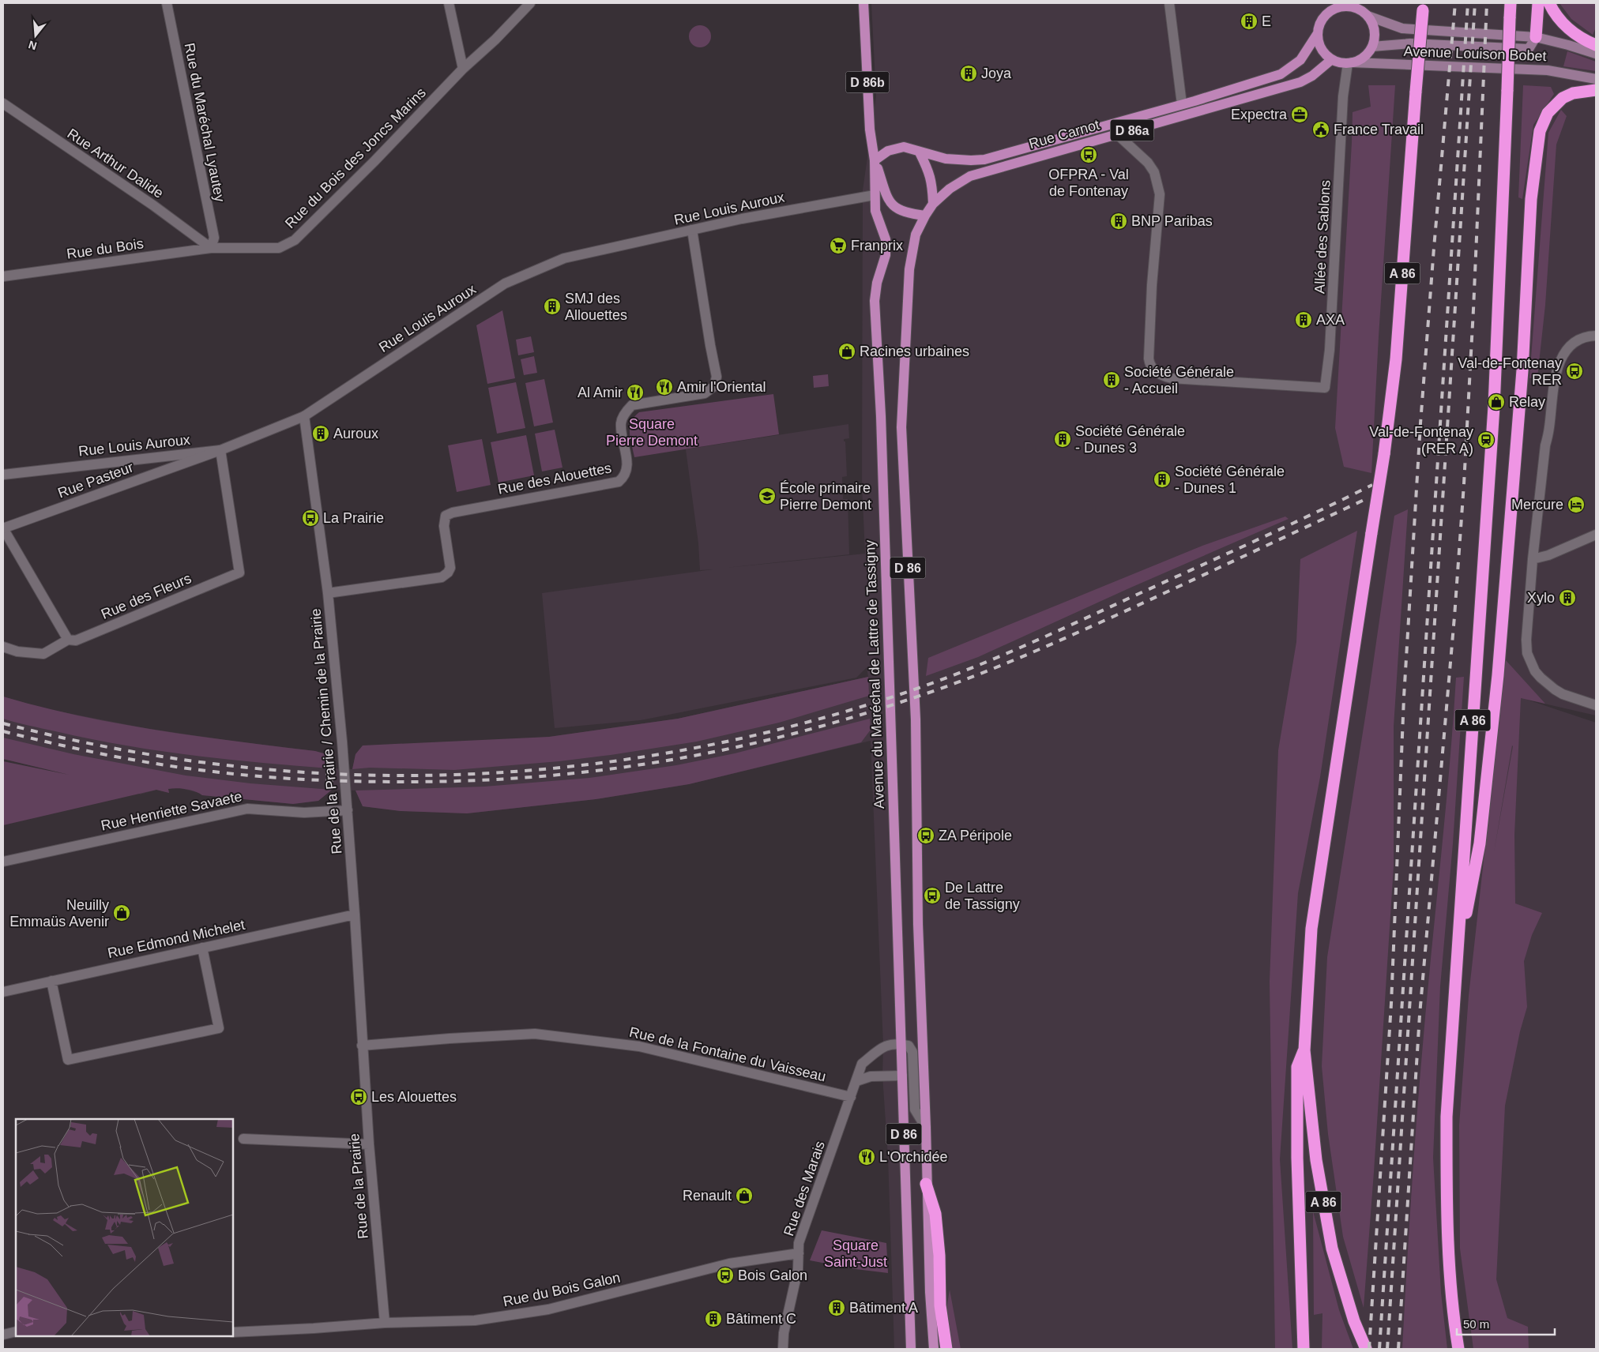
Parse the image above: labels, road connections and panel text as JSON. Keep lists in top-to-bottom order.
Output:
{
  "streets": {
    "highway": ["A 86"],
    "main road": [
      "Avenue Louison Bobet",
      "D 86b",
      "D 86a",
      "Rue Carnot",
      "D 86",
      "Avenue du Maréchal de Lattre de Tassigny"
    ],
    "street": [
      "Rue du Maréchal Lyautey",
      "Rue du Bois des Joncs Marins",
      "Rue Arthur Dalide",
      "Rue Louis Auroux",
      "Allée des Sablons",
      "Rue du Bois",
      "Rue des Alouettes",
      "Rue Pasteur",
      "Rue des Fleurs",
      "Rue de la Prairie / Chemin de la Prairie",
      "Rue Henriette Savaete",
      "Rue Edmond Michelet",
      "Rue de la Fontaine du Vaisseau",
      "Rue de la Prairie",
      "Rue des Marais",
      "Rue du Bois Galon"
    ]
  },
  "crossings": [
    ["Avenue Louison Bobet", "Rue Carnot"],
    ["Avenue Louison Bobet", "Allée des Sablons"],
    ["Rue du Maréchal Lyautey", "Rue du Bois des Joncs Marins"],
    ["Rue du Maréchal Lyautey", "Rue Arthur Dalide"],
    ["Rue du Maréchal Lyautey", "Rue du Bois"],
    ["Rue Carnot", "Allée des Sablons"],
    ["Rue Carnot", "D 86"],
    ["Rue Carnot", "Avenue du Maréchal de Lattre de Tassigny"],
    ["Rue du Bois des Joncs Marins", "Rue Arthur Dalide"],
    ["Rue du Bois des Joncs Marins", "Rue du Bois"],
    ["Rue Arthur Dalide", "Rue du Bois"],
    ["Rue Louis Auroux", "Rue des Alouettes"],
    ["Rue Louis Auroux", "Rue Pasteur"],
    ["Rue Louis Auroux", "Rue des Fleurs"],
    ["Rue Louis Auroux", "Avenue du Maréchal de Lattre de Tassigny"],
    ["Rue Louis Auroux", "Rue de la Prairie / Chemin de la Prairie"],
    ["Rue des Alouettes", "Rue de la Prairie / Chemin de la Prairie"],
    ["Rue Pasteur", "Rue des Fleurs"],
    ["D 86", "Avenue du Maréchal de Lattre de Tassigny"],
    ["Avenue du Maréchal de Lattre de Tassigny", "Rue des Marais"],
    ["Rue de la Prairie / Chemin de la Prairie", "Rue Henriette Savaete"],
    ["Rue de la Prairie / Chemin de la Prairie", "Rue Edmond Michelet"],
    ["Rue de la Prairie / Chemin de la Prairie", "Rue de la Fontaine du Vaisseau"],
    ["Rue de la Prairie / Chemin de la Prairie", "Rue de la Prairie"],
    ["Rue de la Fontaine du Vaisseau", "Rue de la Prairie"],
    ["Rue de la Fontaine du Vaisseau", "Rue des Marais"],
    ["Rue de la Prairie", "Rue du Bois Galon"],
    ["Rue des Marais", "Rue du Bois Galon"]
  ],
  "parks": ["Square Pierre Demont", "Square Saint-Just"],
  "places": {
    "building": [
      "E",
      "Joya",
      "BNP Paribas",
      "SMJ des Allouettes",
      "AXA",
      "Société Générale - Accueil",
      "Auroux",
      "Société Générale - Dunes 3",
      "Société Générale - Dunes 1",
      "Xylo",
      "Bâtiment A",
      "Bâtiment C"
    ],
    "office": ["Expectra"],
    "public building": ["France Travail"],
    "bus stop": [
      "OFPRA - Val de Fontenay",
      "Val-de-Fontenay RER",
      "La Prairie",
      "ZA Péripole",
      "De Lattre de Tassigny",
      "Les Alouettes",
      "Bois Galon"
    ],
    "supermarket": ["Franprix"],
    "shop": [
      "Racines urbaines",
      "Relay",
      "Neuilly Emmaüs Avenir",
      "Renault"
    ],
    "restaurant": ["Amir l'Oriental", "Al Amir", "L'Orchidée"],
    "station": ["Val-de-Fontenay (RER A)"],
    "school or university": ["École primaire Pierre Demont"],
    "hotel": ["Mercure"]
  },
  "scale_bar": "50 m",
  "north": "bottom"
}
